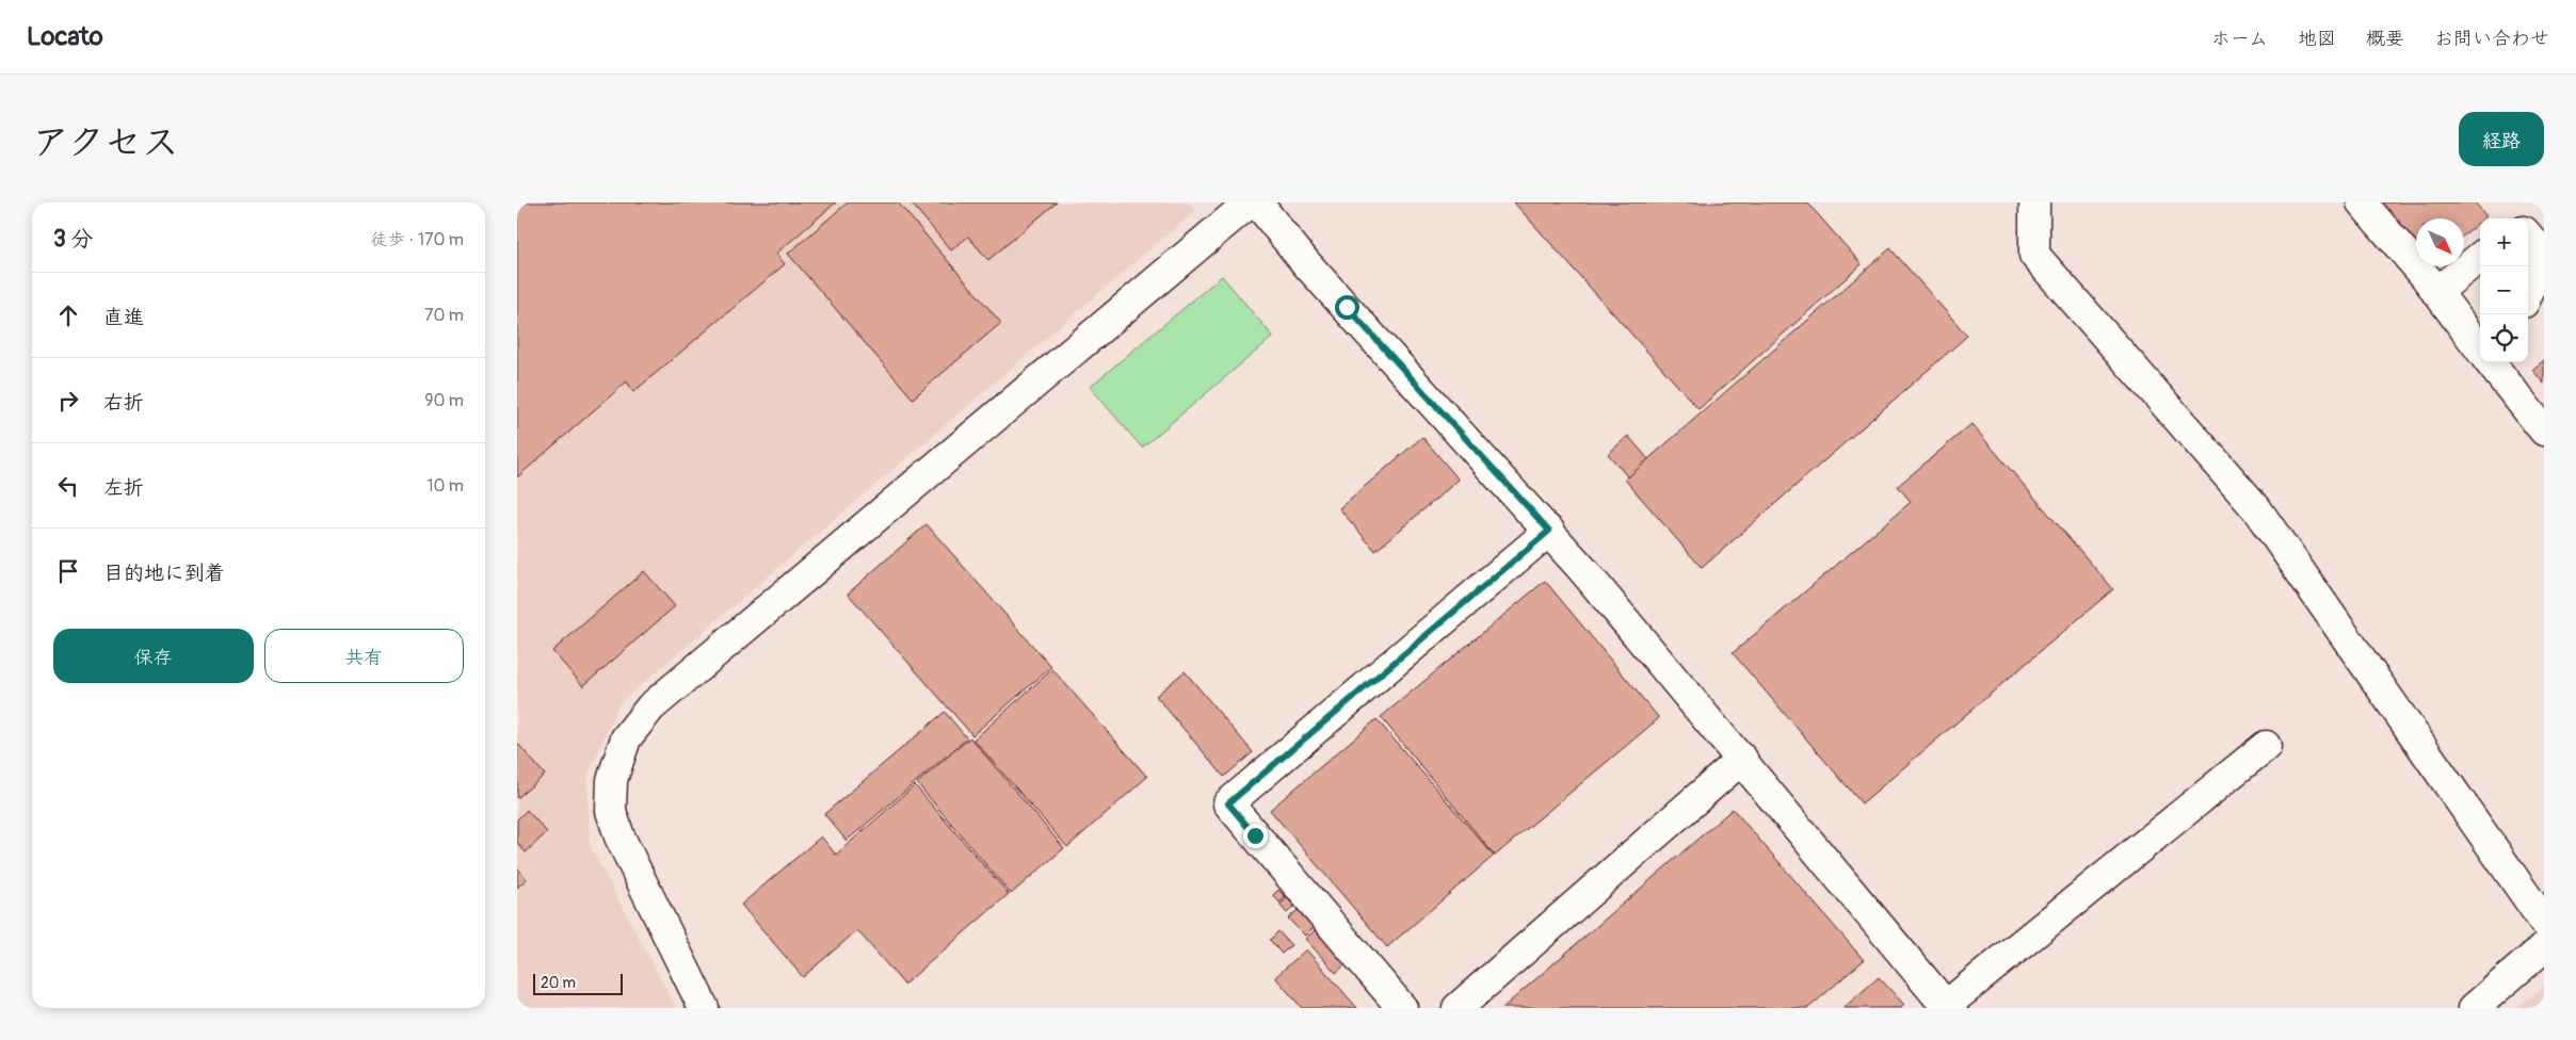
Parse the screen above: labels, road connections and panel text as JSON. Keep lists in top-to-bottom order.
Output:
{
  "scale_bar": "20 m",
  "north": "bottom right",
  "page": {
    "header": "Locato",
    "nav": [
      "ホーム",
      "地図",
      "概要",
      "お問い合わせ"
    ],
    "title": "アクセス",
    "buttons": [
      "経路",
      ["保存", "共有"]
    ],
    "heading": ["3 分", "徒歩 · 170 m"],
    "map_buttons": ["+", "−"],
    "list": [
      ["直進", "70 m"],
      ["右折", "90 m"],
      ["左折", "10 m"],
      "目的地に到着"
    ],
    "scale": "20 m"
  }
}
